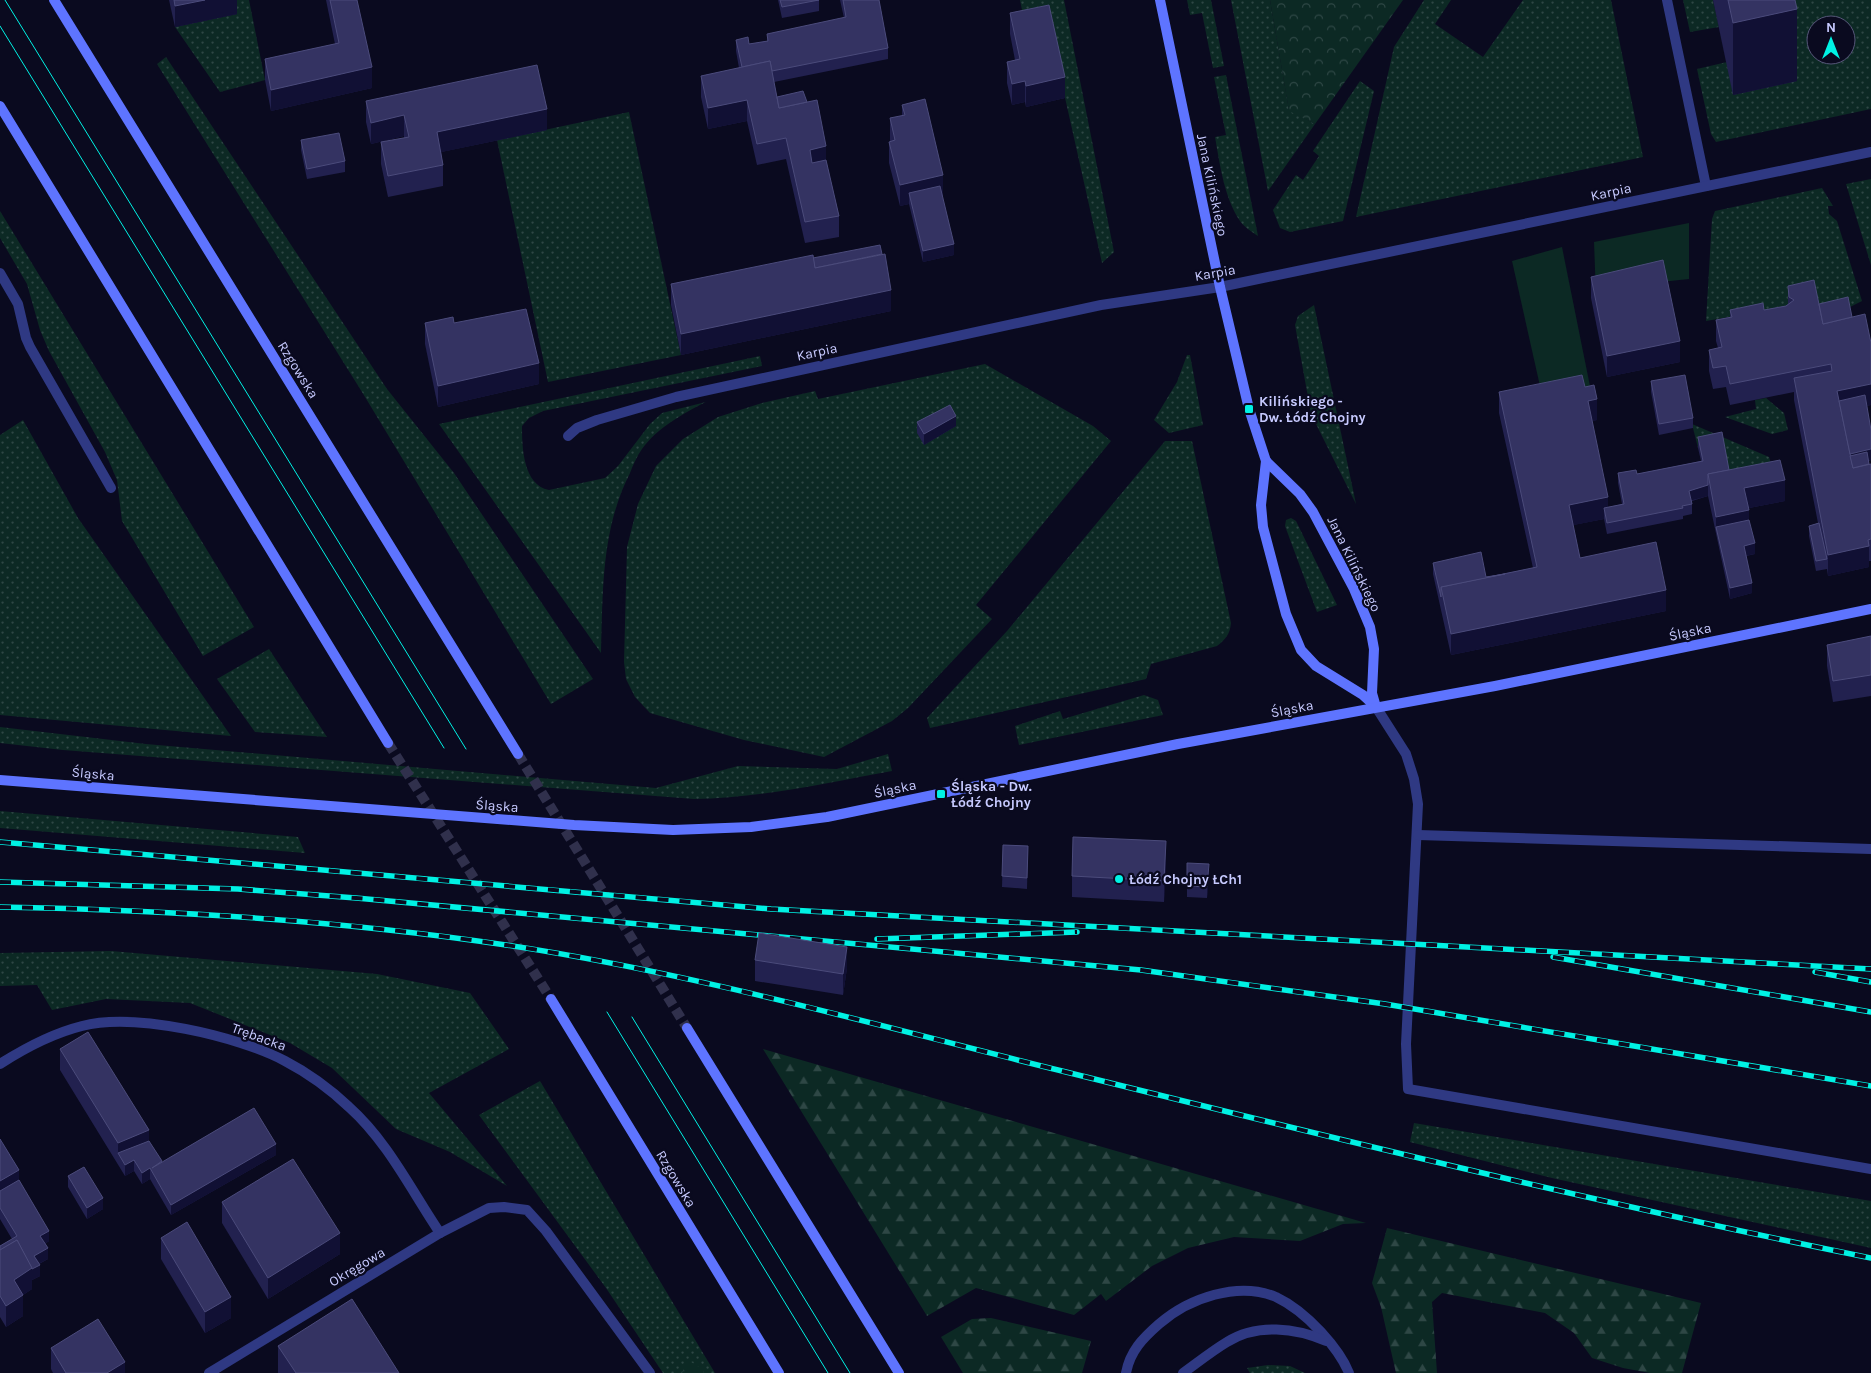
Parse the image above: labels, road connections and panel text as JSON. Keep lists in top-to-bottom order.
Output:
{
  "streets": {
    "street": [
      "Jana Kilińskiego",
      "Karpia",
      "Rzgowska",
      "Śląska",
      "Trębacka",
      "Okręgowa"
    ]
  },
  "crossings": [
    ["Jana Kilińskiego", "Karpia"],
    ["Jana Kilińskiego", "Śląska"],
    ["Trębacka", "Okręgowa"]
  ],
  "places": {
    "transit": ["Kilińskiego - Dw. Łódź Chojny", "Śląska - Dw. Łódź Chojny"],
    "other": ["Łódź Chojny ŁCh1"]
  },
  "north": "top"
}
